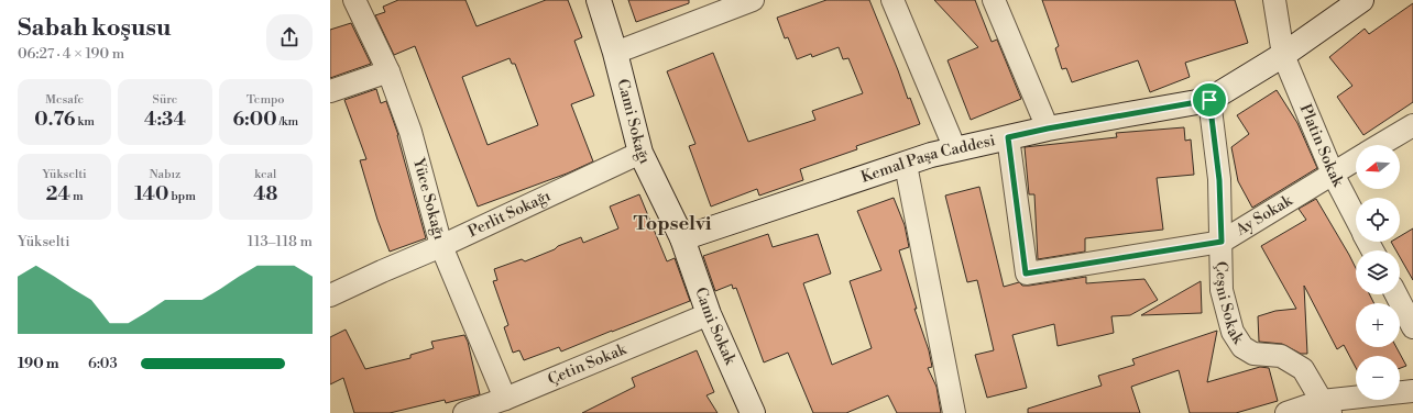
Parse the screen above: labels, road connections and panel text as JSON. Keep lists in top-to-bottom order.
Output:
{
  "streets": {
    "street": [
      "Cami Sokağı",
      "Platin Sokak",
      "Kemal Paşa Caddesi",
      "Yüce Sokağı",
      "Perlit Sokağı",
      "Ay Sokak",
      "Çeşni Sokak",
      "Cami Sokak",
      "Çetin Sokak"
    ]
  },
  "crossings": [
    ["Cami Sokağı", "Kemal Paşa Caddesi"],
    ["Cami Sokağı", "Perlit Sokağı"],
    ["Cami Sokağı", "Cami Sokak"],
    ["Platin Sokak", "Kemal Paşa Caddesi"],
    ["Platin Sokak", "Ay Sokak"],
    ["Kemal Paşa Caddesi", "Ay Sokak"],
    ["Kemal Paşa Caddesi", "Çeşni Sokak"],
    ["Kemal Paşa Caddesi", "Cami Sokak"],
    ["Yüce Sokağı", "Perlit Sokağı"],
    ["Yüce Sokağı", "Çetin Sokak"],
    ["Ay Sokak", "Çeşni Sokak"],
    ["Cami Sokak", "Çetin Sokak"]
  ],
  "districts": ["Topselvi"],
  "north": "left",
  "page": {
    "heading": ["Sabah koşusu", "06:27 · 4 × 190 m"],
    "stats": [
      ["Mesafe", "0.76 km"],
      ["Süre", "4:34"],
      ["Tempo", "6:00 /km"],
      ["Yükselti", "24 m"],
      ["Nabız", "140 bpm"],
      ["kcal", "48"]
    ],
    "map_buttons": ["+", "−"],
    "chart": ["Yükselti", "113–118 m"],
    "list": [
      {
        "name": "190 m",
        "note": "6:03"
      }
    ]
  }
}
